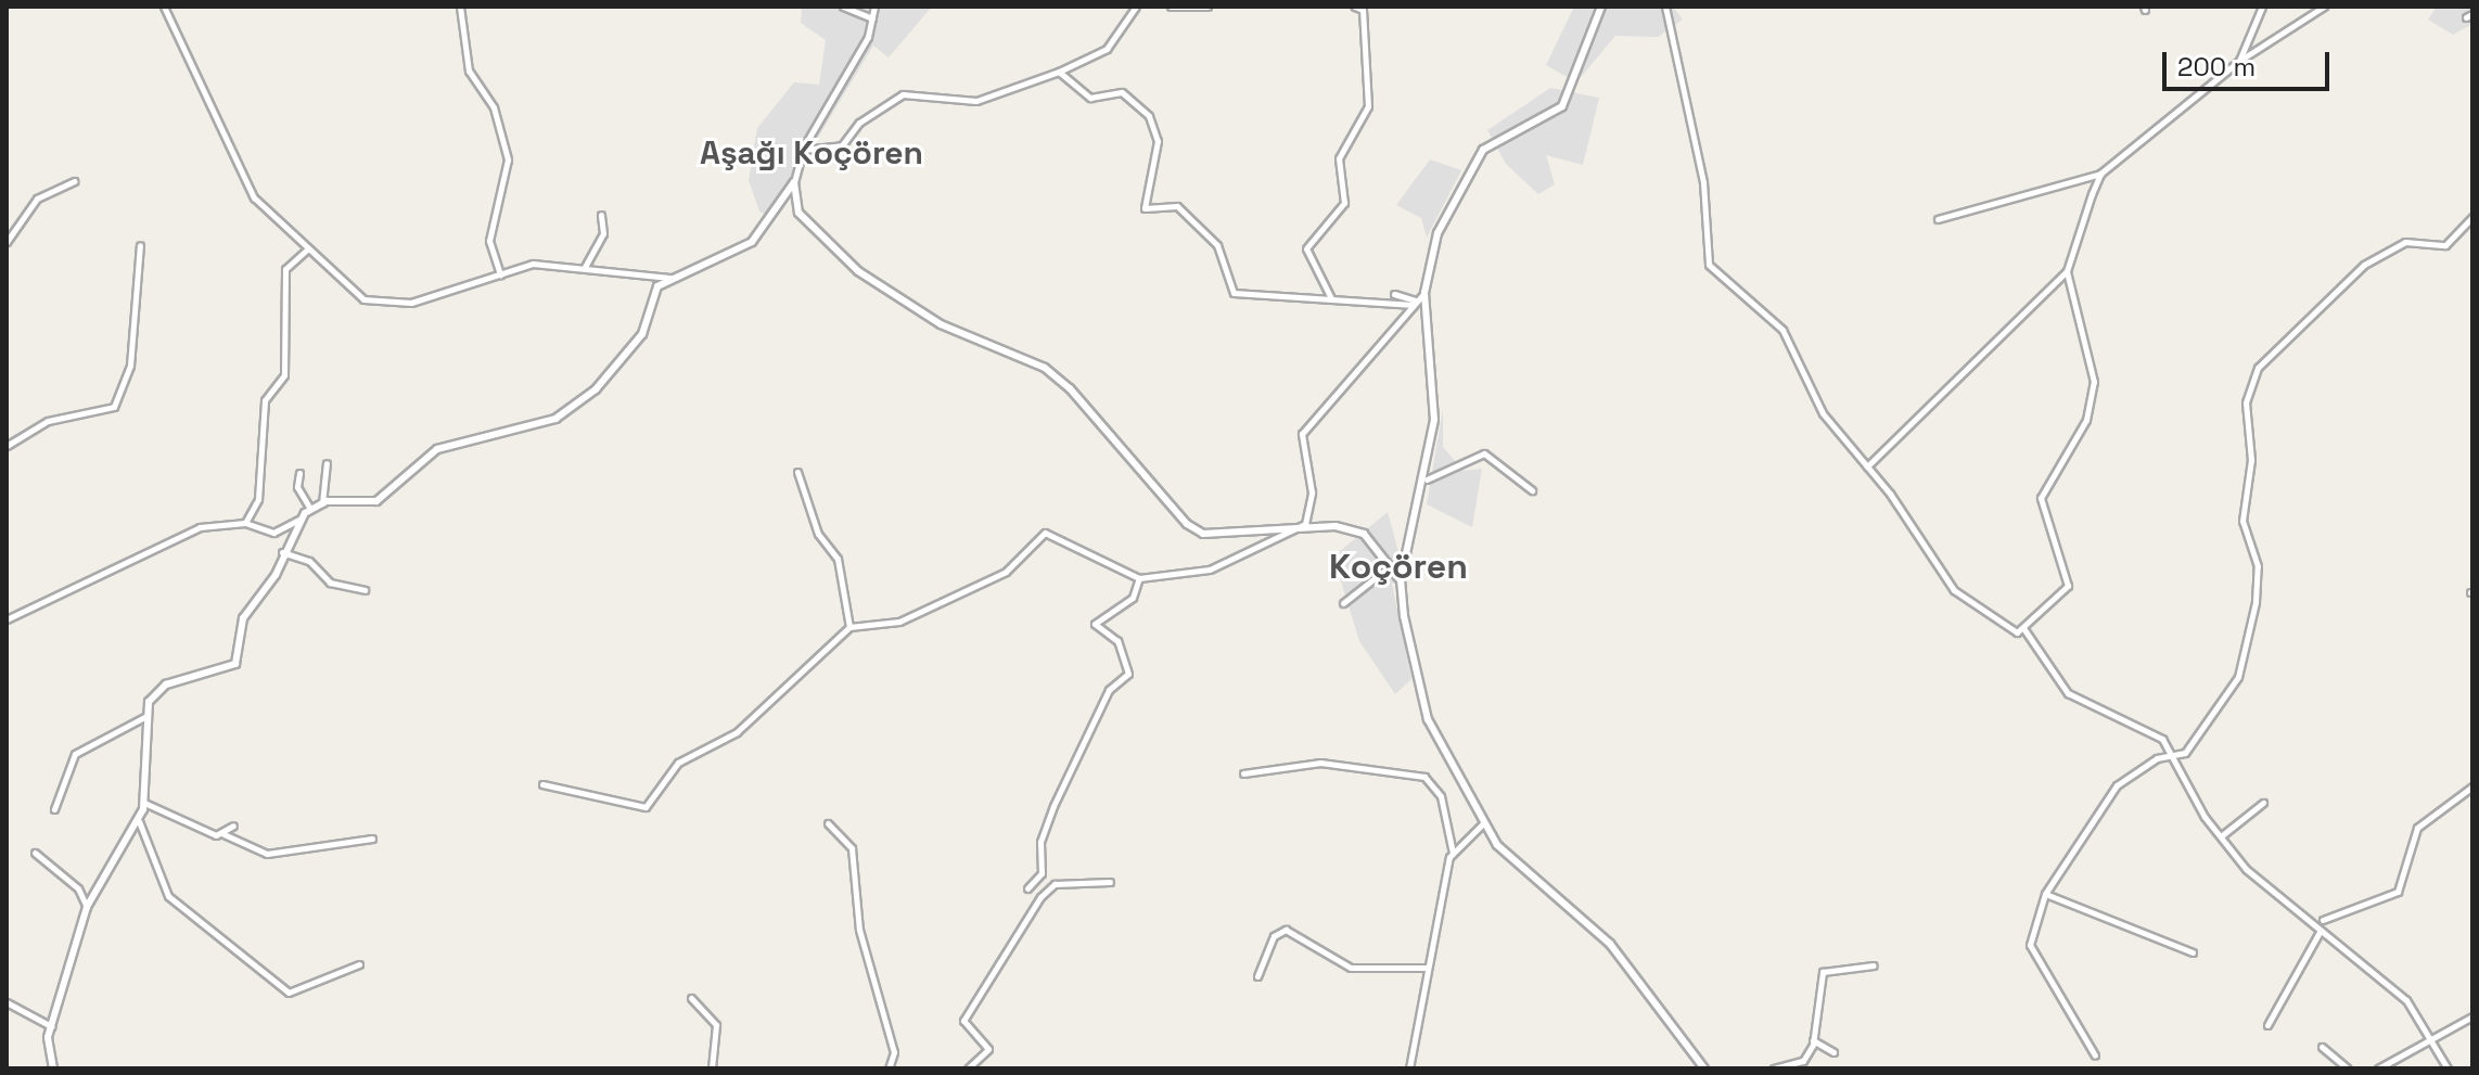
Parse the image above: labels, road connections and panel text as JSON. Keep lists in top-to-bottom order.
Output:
{
  "districts": ["Aşağı Koçören", "Koçören"],
  "scale_bar": "200 m"
}
